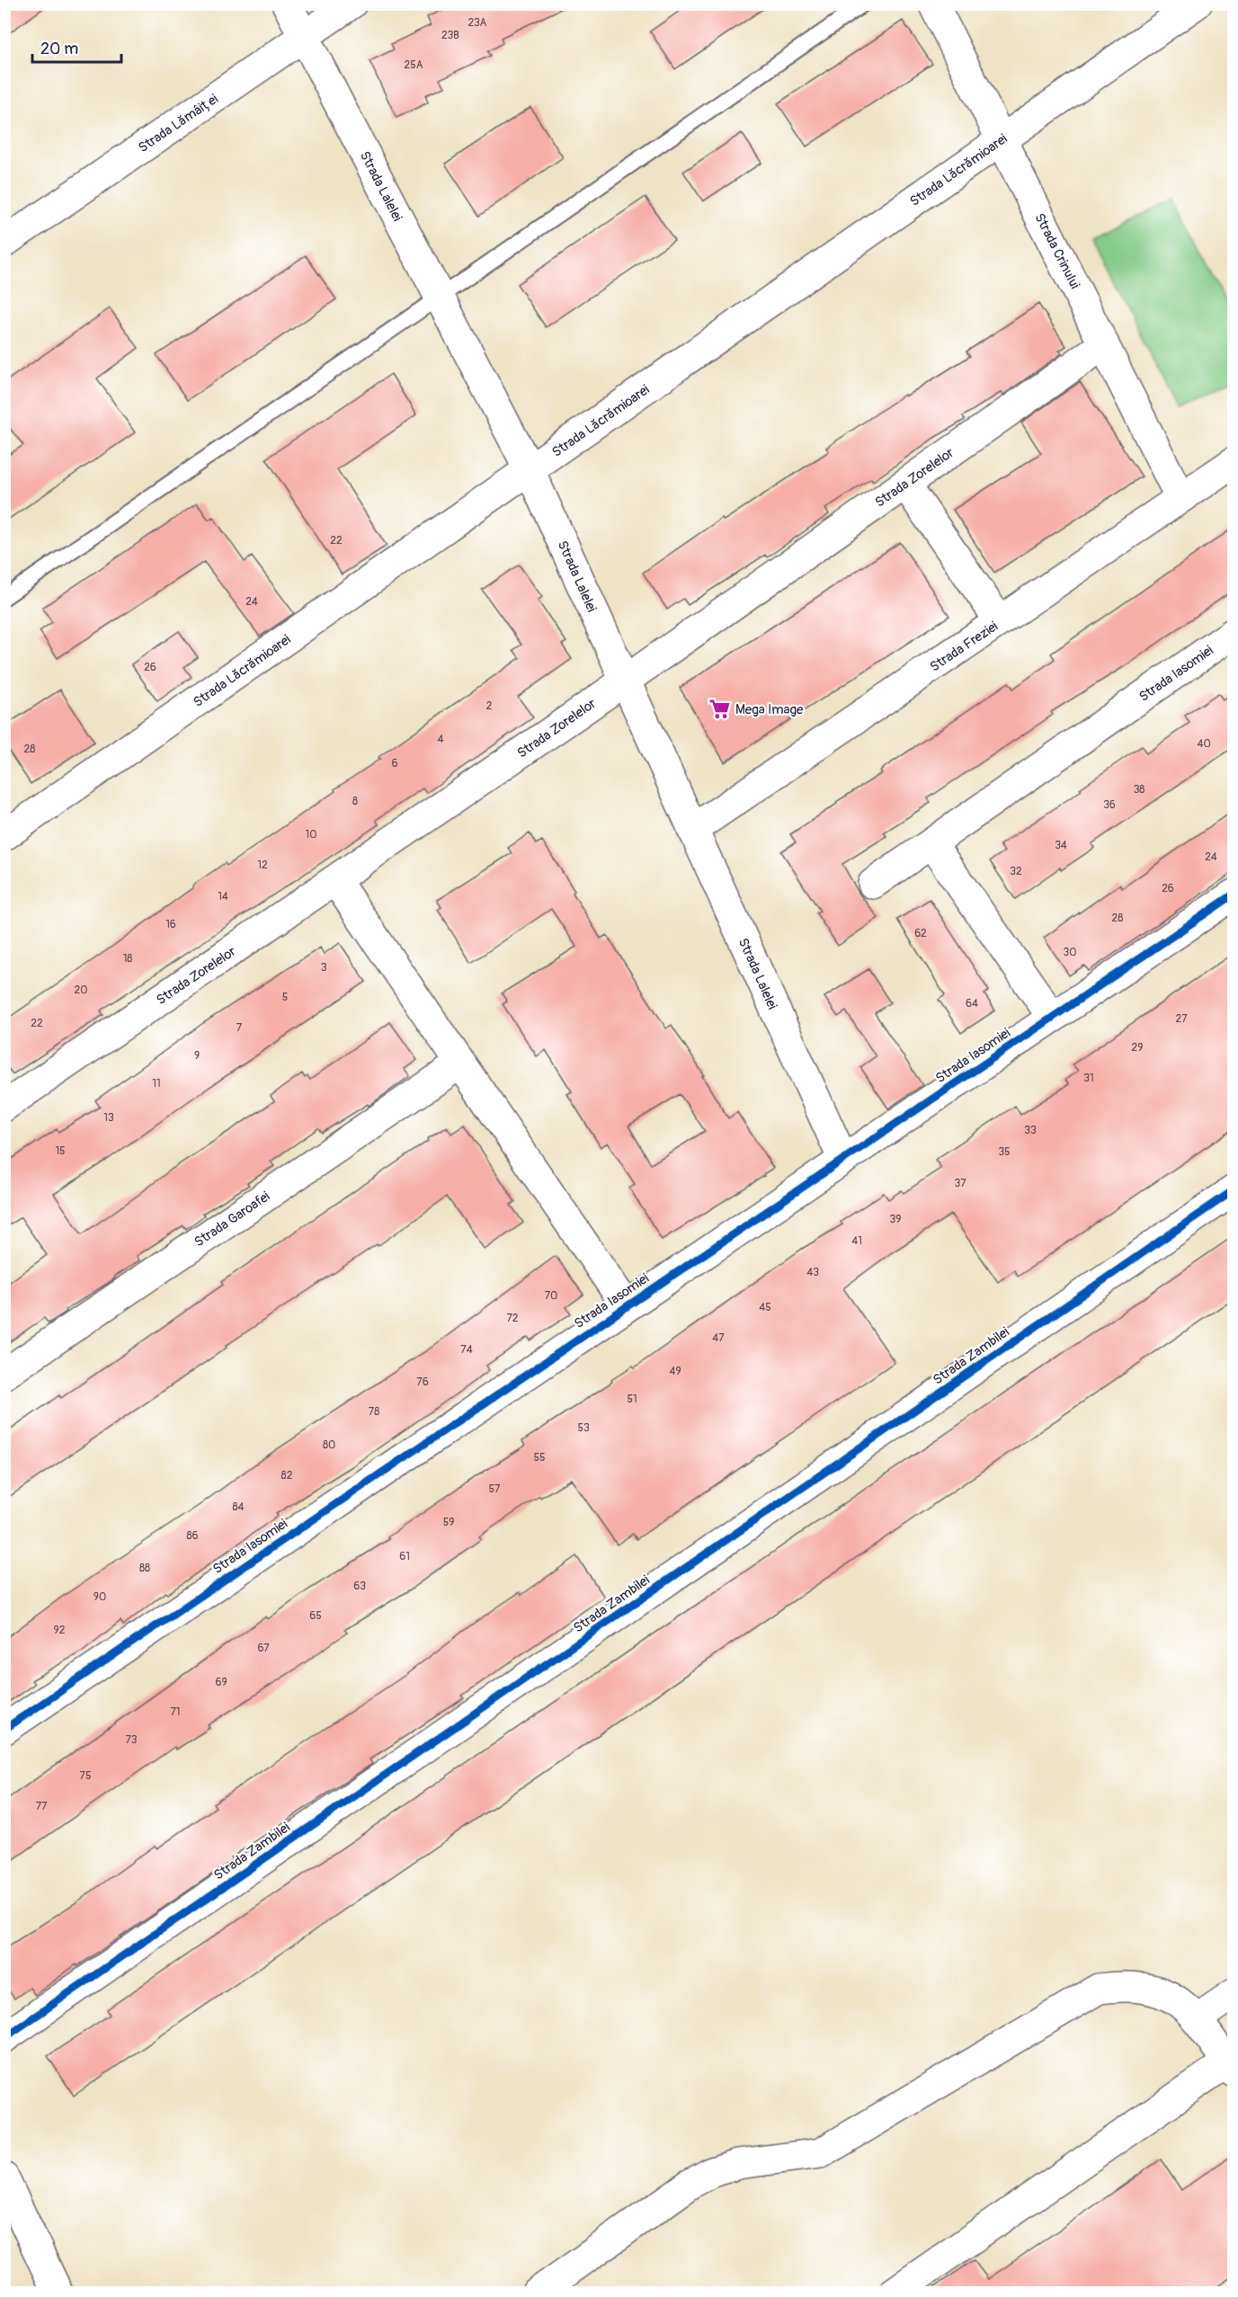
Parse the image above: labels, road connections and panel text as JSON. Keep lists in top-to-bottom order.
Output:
{
  "streets": {
    "street": [
      "Strada Lămâiței",
      "Strada Lăcrămioarei",
      "Strada Lalelei",
      "Strada Crinului",
      "Strada Zorelelor",
      "Strada Freziei",
      "Strada Iasomiei",
      "Strada Garoafei",
      "Strada Zambilei"
    ]
  },
  "crossings": [
    ["Strada Lămâiței", "Strada Lalelei"],
    ["Strada Lăcrămioarei", "Strada Lalelei"],
    ["Strada Lăcrămioarei", "Strada Crinului"],
    ["Strada Lalelei", "Strada Zorelelor"],
    ["Strada Lalelei", "Strada Freziei"],
    ["Strada Lalelei", "Strada Iasomiei"],
    ["Strada Crinului", "Strada Zorelelor"],
    ["Strada Crinului", "Strada Freziei"]
  ],
  "places": {
    "supermarket": ["Mega Image"]
  },
  "house_numbers": [
    "23A",
    "23B",
    "25A",
    "22",
    "24",
    "26",
    "2",
    "4",
    "40",
    "28",
    "6",
    "38",
    "8",
    "36",
    "10",
    "34",
    "24",
    "12",
    "32",
    "26",
    "14",
    "28",
    "16",
    "62",
    "30",
    "18",
    "3",
    "20",
    "5",
    "64",
    "27",
    "22",
    "7",
    "29",
    "9",
    "31",
    "11",
    "13",
    "33",
    "15",
    "35",
    "37",
    "39",
    "41",
    "43",
    "70",
    "45",
    "72",
    "47",
    "74",
    "49",
    "76",
    "51",
    "78",
    "53",
    "80",
    "55",
    "82",
    "57",
    "84",
    "59",
    "86",
    "61",
    "88",
    "63",
    "90",
    "65",
    "92",
    "67",
    "69",
    "71",
    "73",
    "75",
    "77"
  ],
  "scale_bar": "20 m"
}
